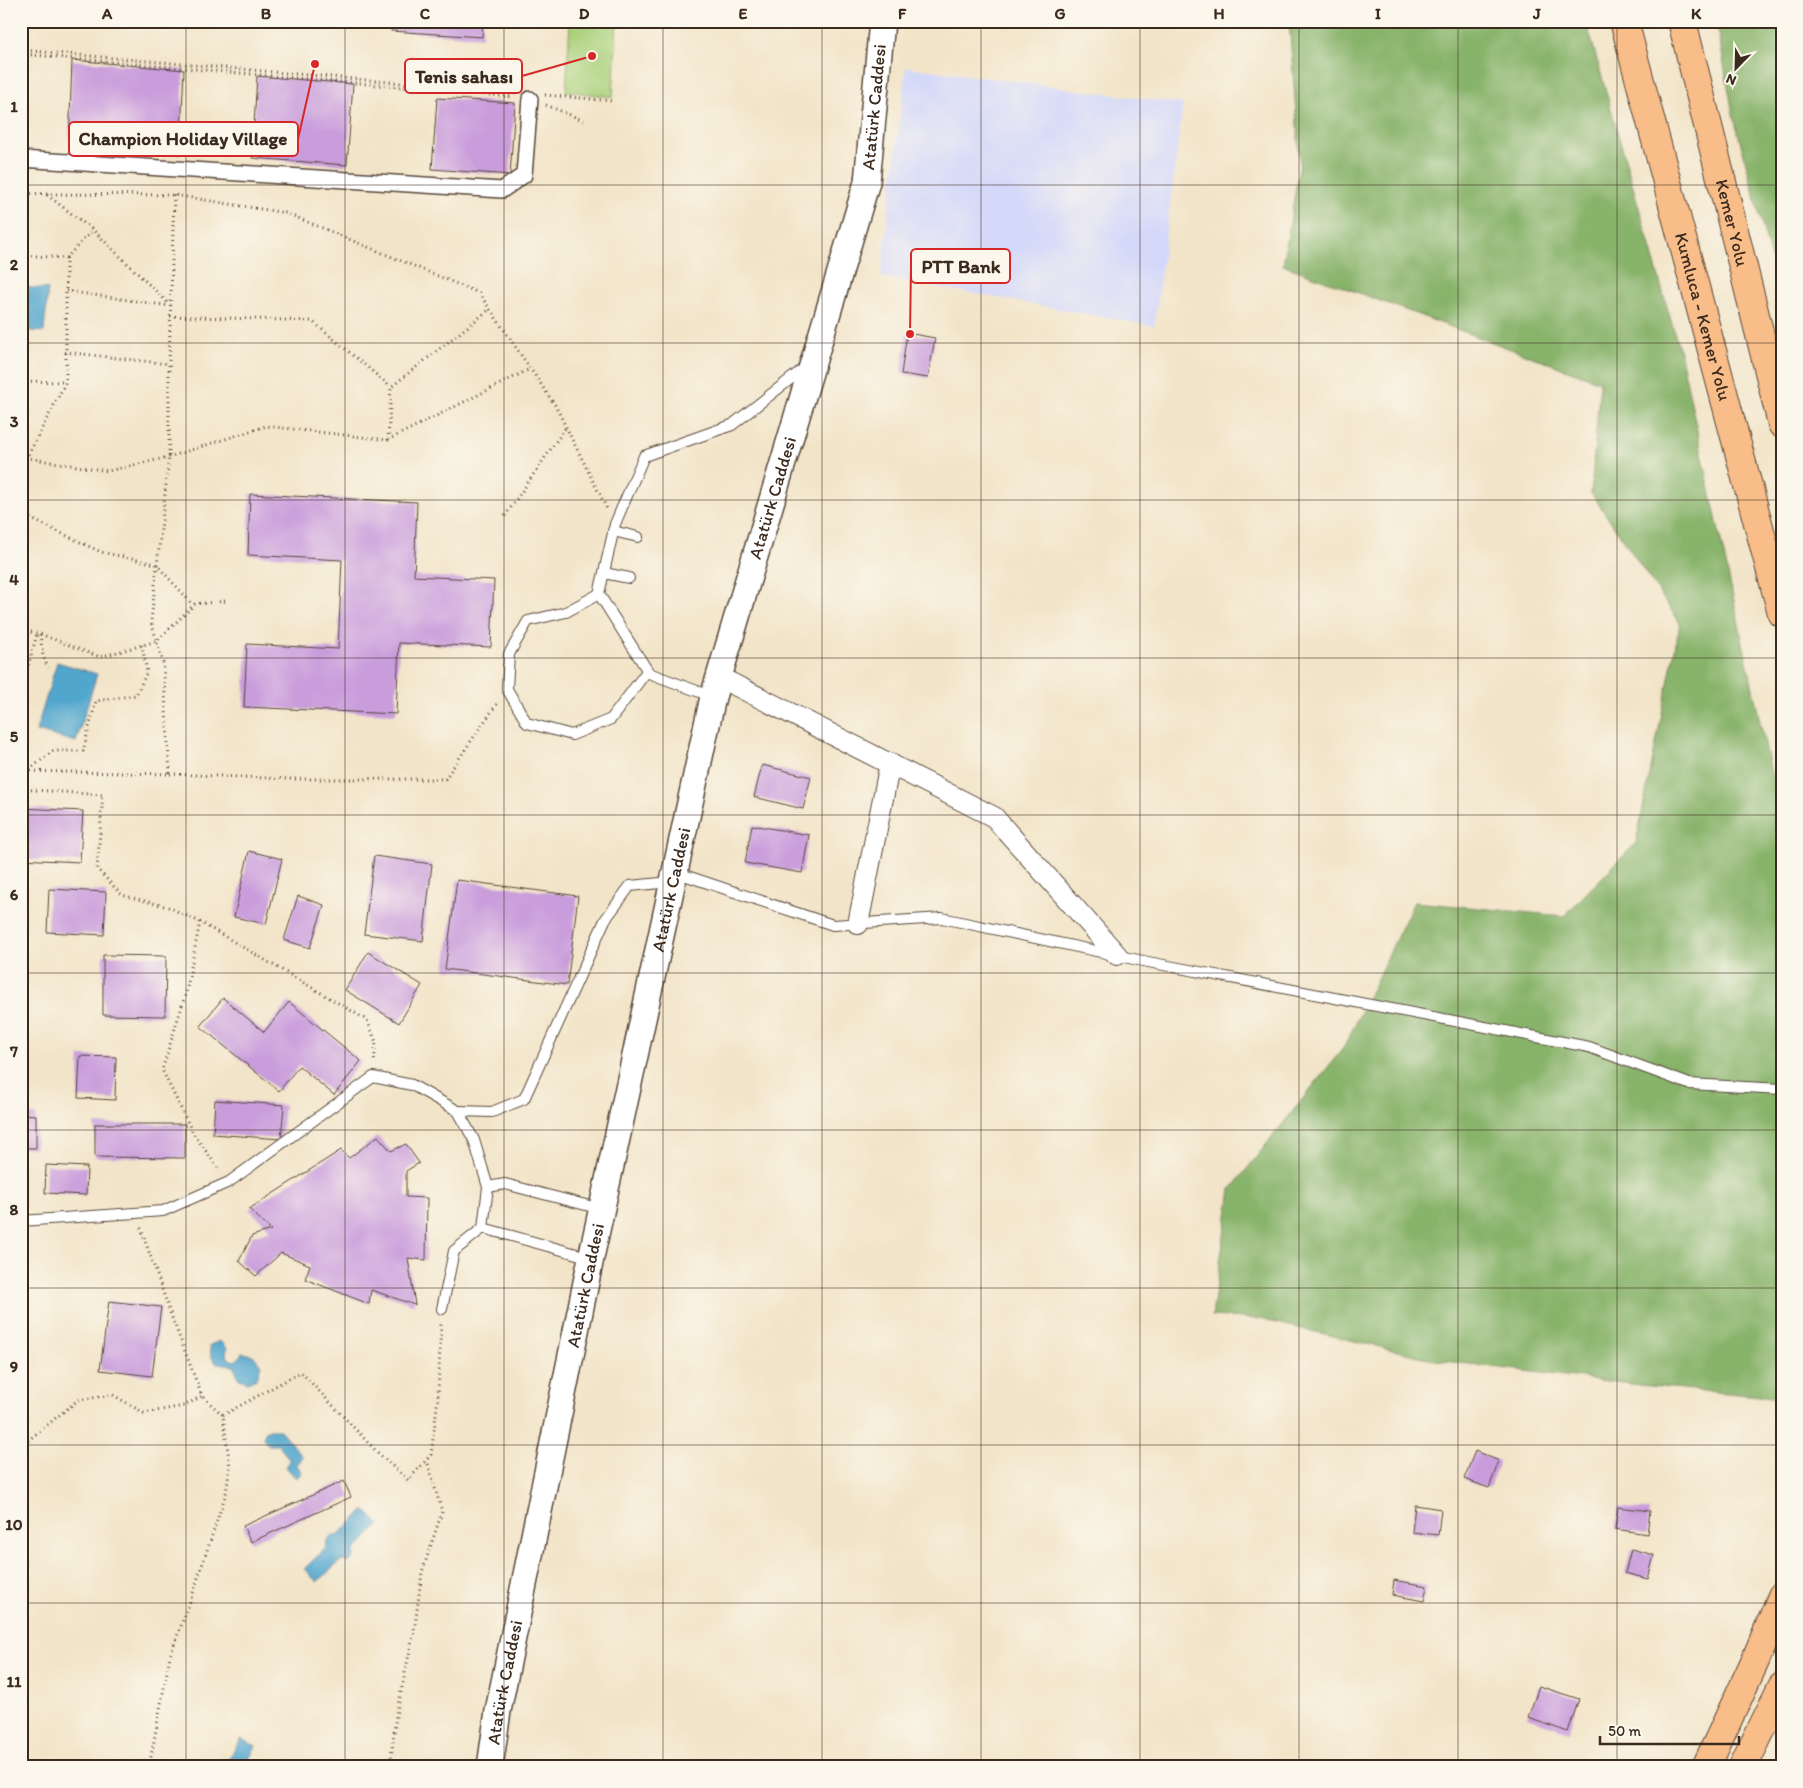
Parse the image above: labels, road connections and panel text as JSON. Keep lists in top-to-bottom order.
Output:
{
  "streets": {
    "highway": ["Kemer Yolu", "Kumluca - Kemer Yolu"],
    "street": ["Atatürk Caddesi"]
  },
  "places": ["Tenis sahası", "Champion Holiday Village", "PTT Bank"],
  "scale_bar": "50 m",
  "north": "bottom left",
  "grid": {
    "columns": [
      "A",
      "B",
      "C",
      "D",
      "E",
      "F",
      "G",
      "H",
      "I",
      "J",
      "K"
    ],
    "rows": [
      "1",
      "2",
      "3",
      "4",
      "5",
      "6",
      "7",
      "8",
      "9",
      "10",
      "11"
    ]
  }
}
